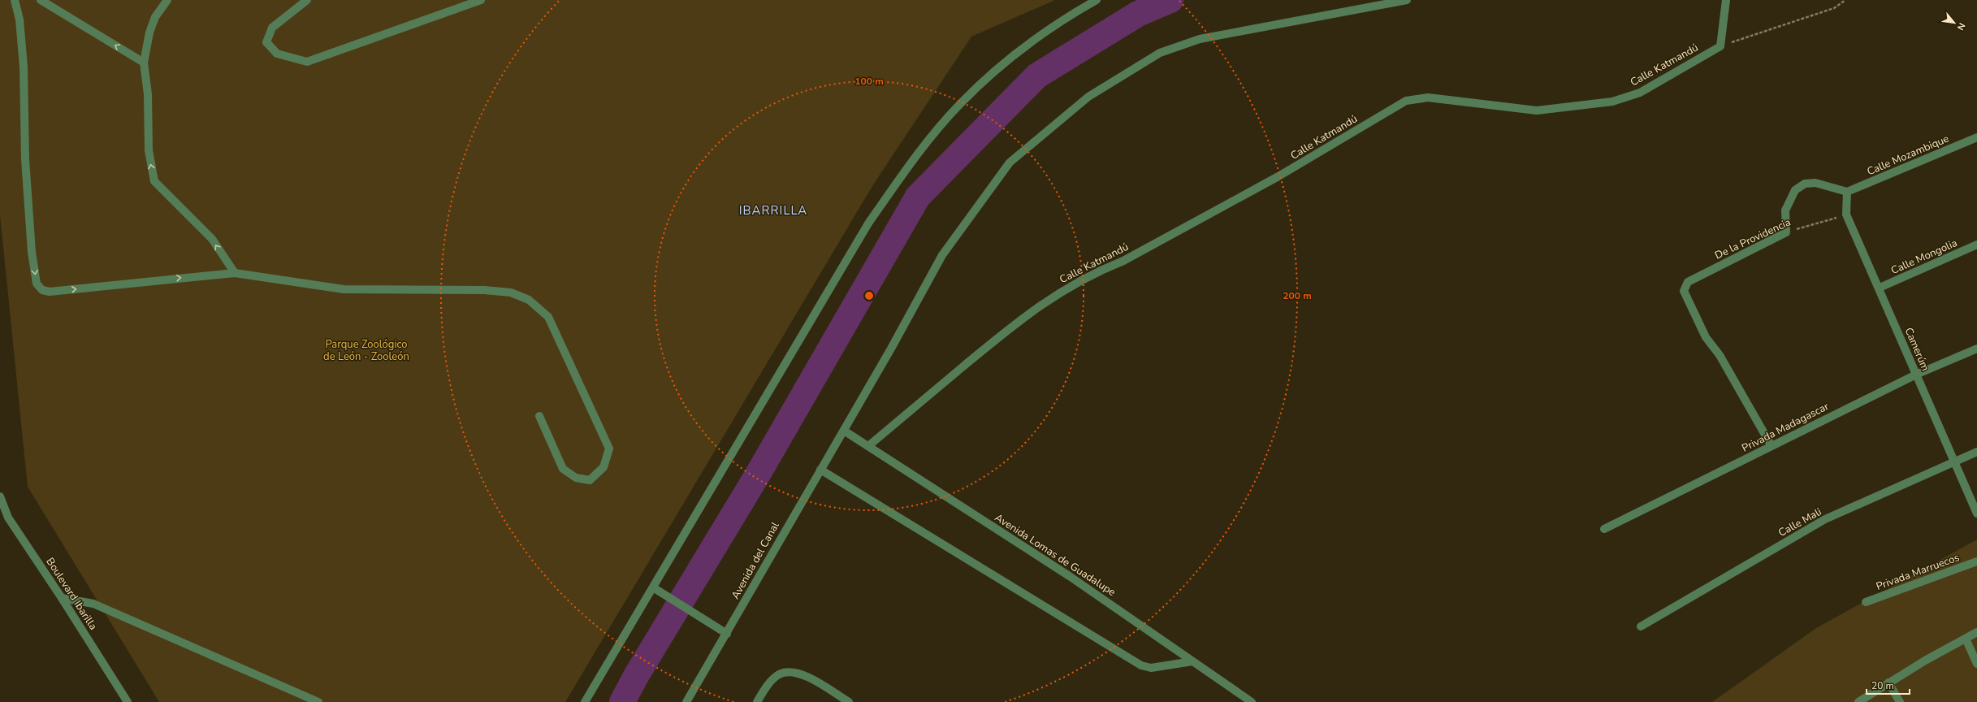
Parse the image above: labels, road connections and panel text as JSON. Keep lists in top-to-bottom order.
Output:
{
  "streets": {
    "street": [
      "Calle Katmandú",
      "Calle Mozambique",
      "De la Providencia",
      "Calle Mongolia",
      "Camerúm",
      "Privada Madagascar",
      "Calle Mali",
      "Avenida Lomas de Guadalupe",
      "Avenida del Canal",
      "Privada Marruecos",
      "Boulevard Ibarilla"
    ]
  },
  "crossings": [
    ["Calle Katmandú", "Avenida Lomas de Guadalupe"],
    ["Calle Mozambique", "Camerúm"],
    ["De la Providencia", "Camerúm"],
    ["De la Providencia", "Privada Madagascar"],
    ["Calle Mongolia", "Camerúm"],
    ["Camerúm", "Privada Madagascar"],
    ["Camerúm", "Calle Mali"],
    ["Avenida Lomas de Guadalupe", "Avenida del Canal"]
  ],
  "districts": ["IBARRILLA"],
  "parks": ["Parque Zoológico de León - Zooleón"],
  "scale_bar": "20 m",
  "north": "bottom right",
  "rings": ["100 m", "200 m"]
}
